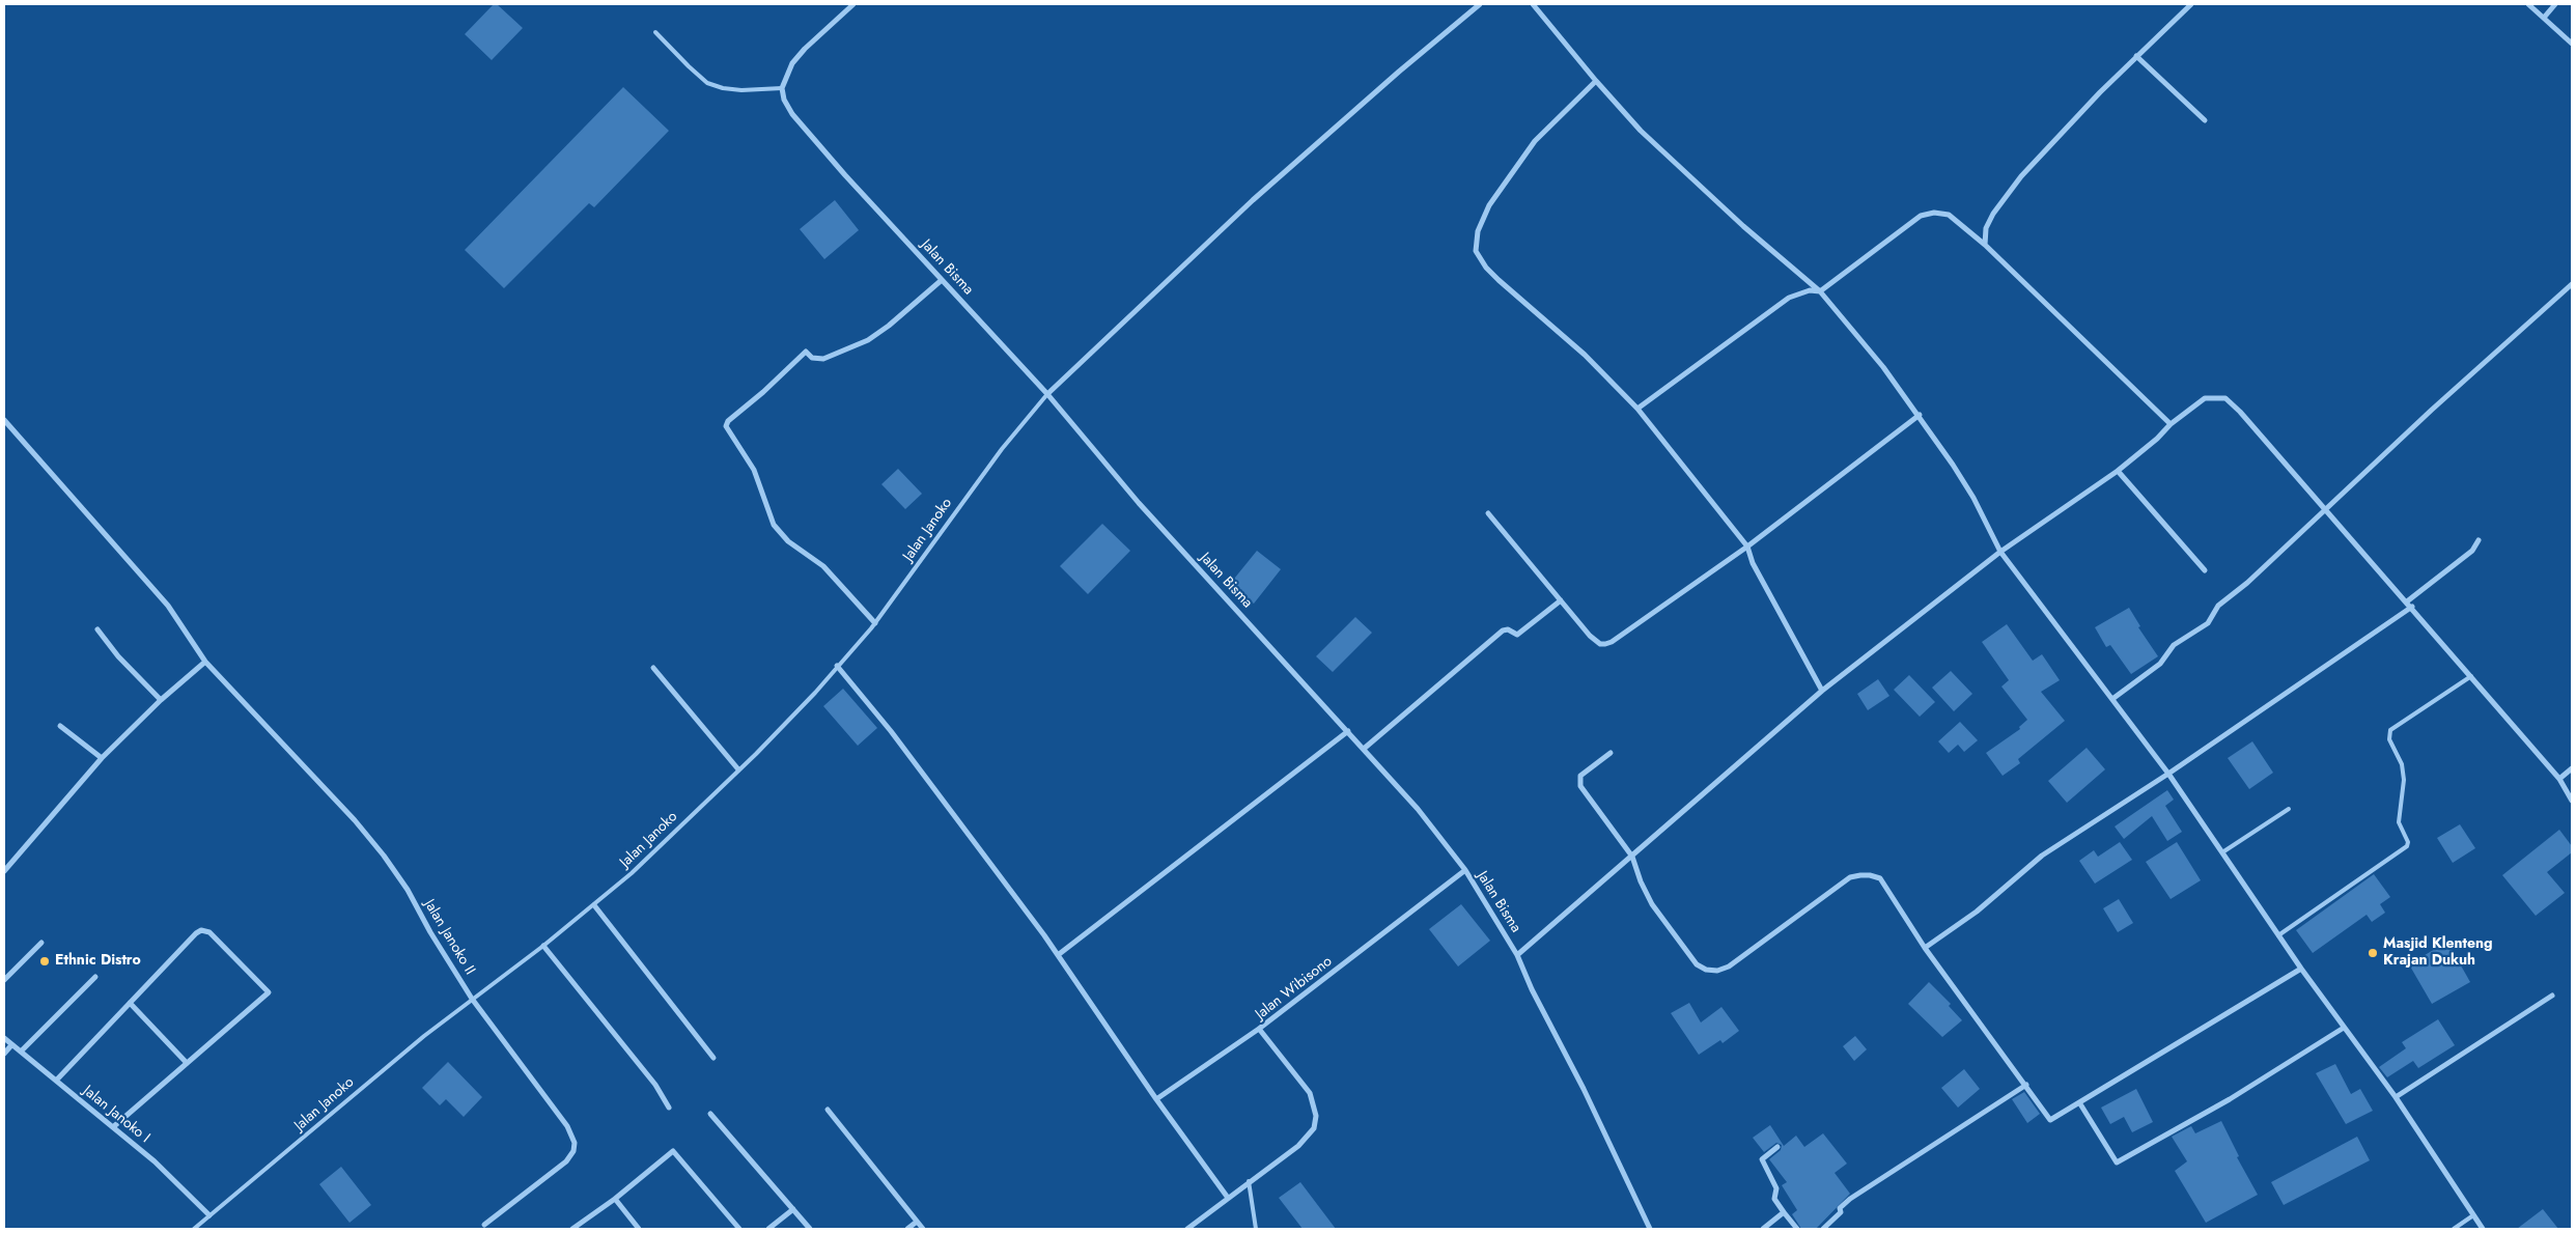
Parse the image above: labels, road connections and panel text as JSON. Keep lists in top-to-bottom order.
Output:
{
  "streets": {
    "street": [
      "Jalan Bisma",
      "Jalan Janoko II",
      "Jalan Wibisono",
      "Jalan Janoko I"
    ],
    "lane": ["Jalan Janoko"]
  },
  "crossings": [
    ["Jalan Bisma", "Jalan Janoko"],
    ["Jalan Bisma", "Jalan Wibisono"],
    ["Jalan Janoko", "Jalan Janoko II"],
    ["Jalan Janoko", "Jalan Janoko I"]
  ],
  "places": ["Masjid Klenteng Krajan Dukuh", "Ethnic Distro"]
}
